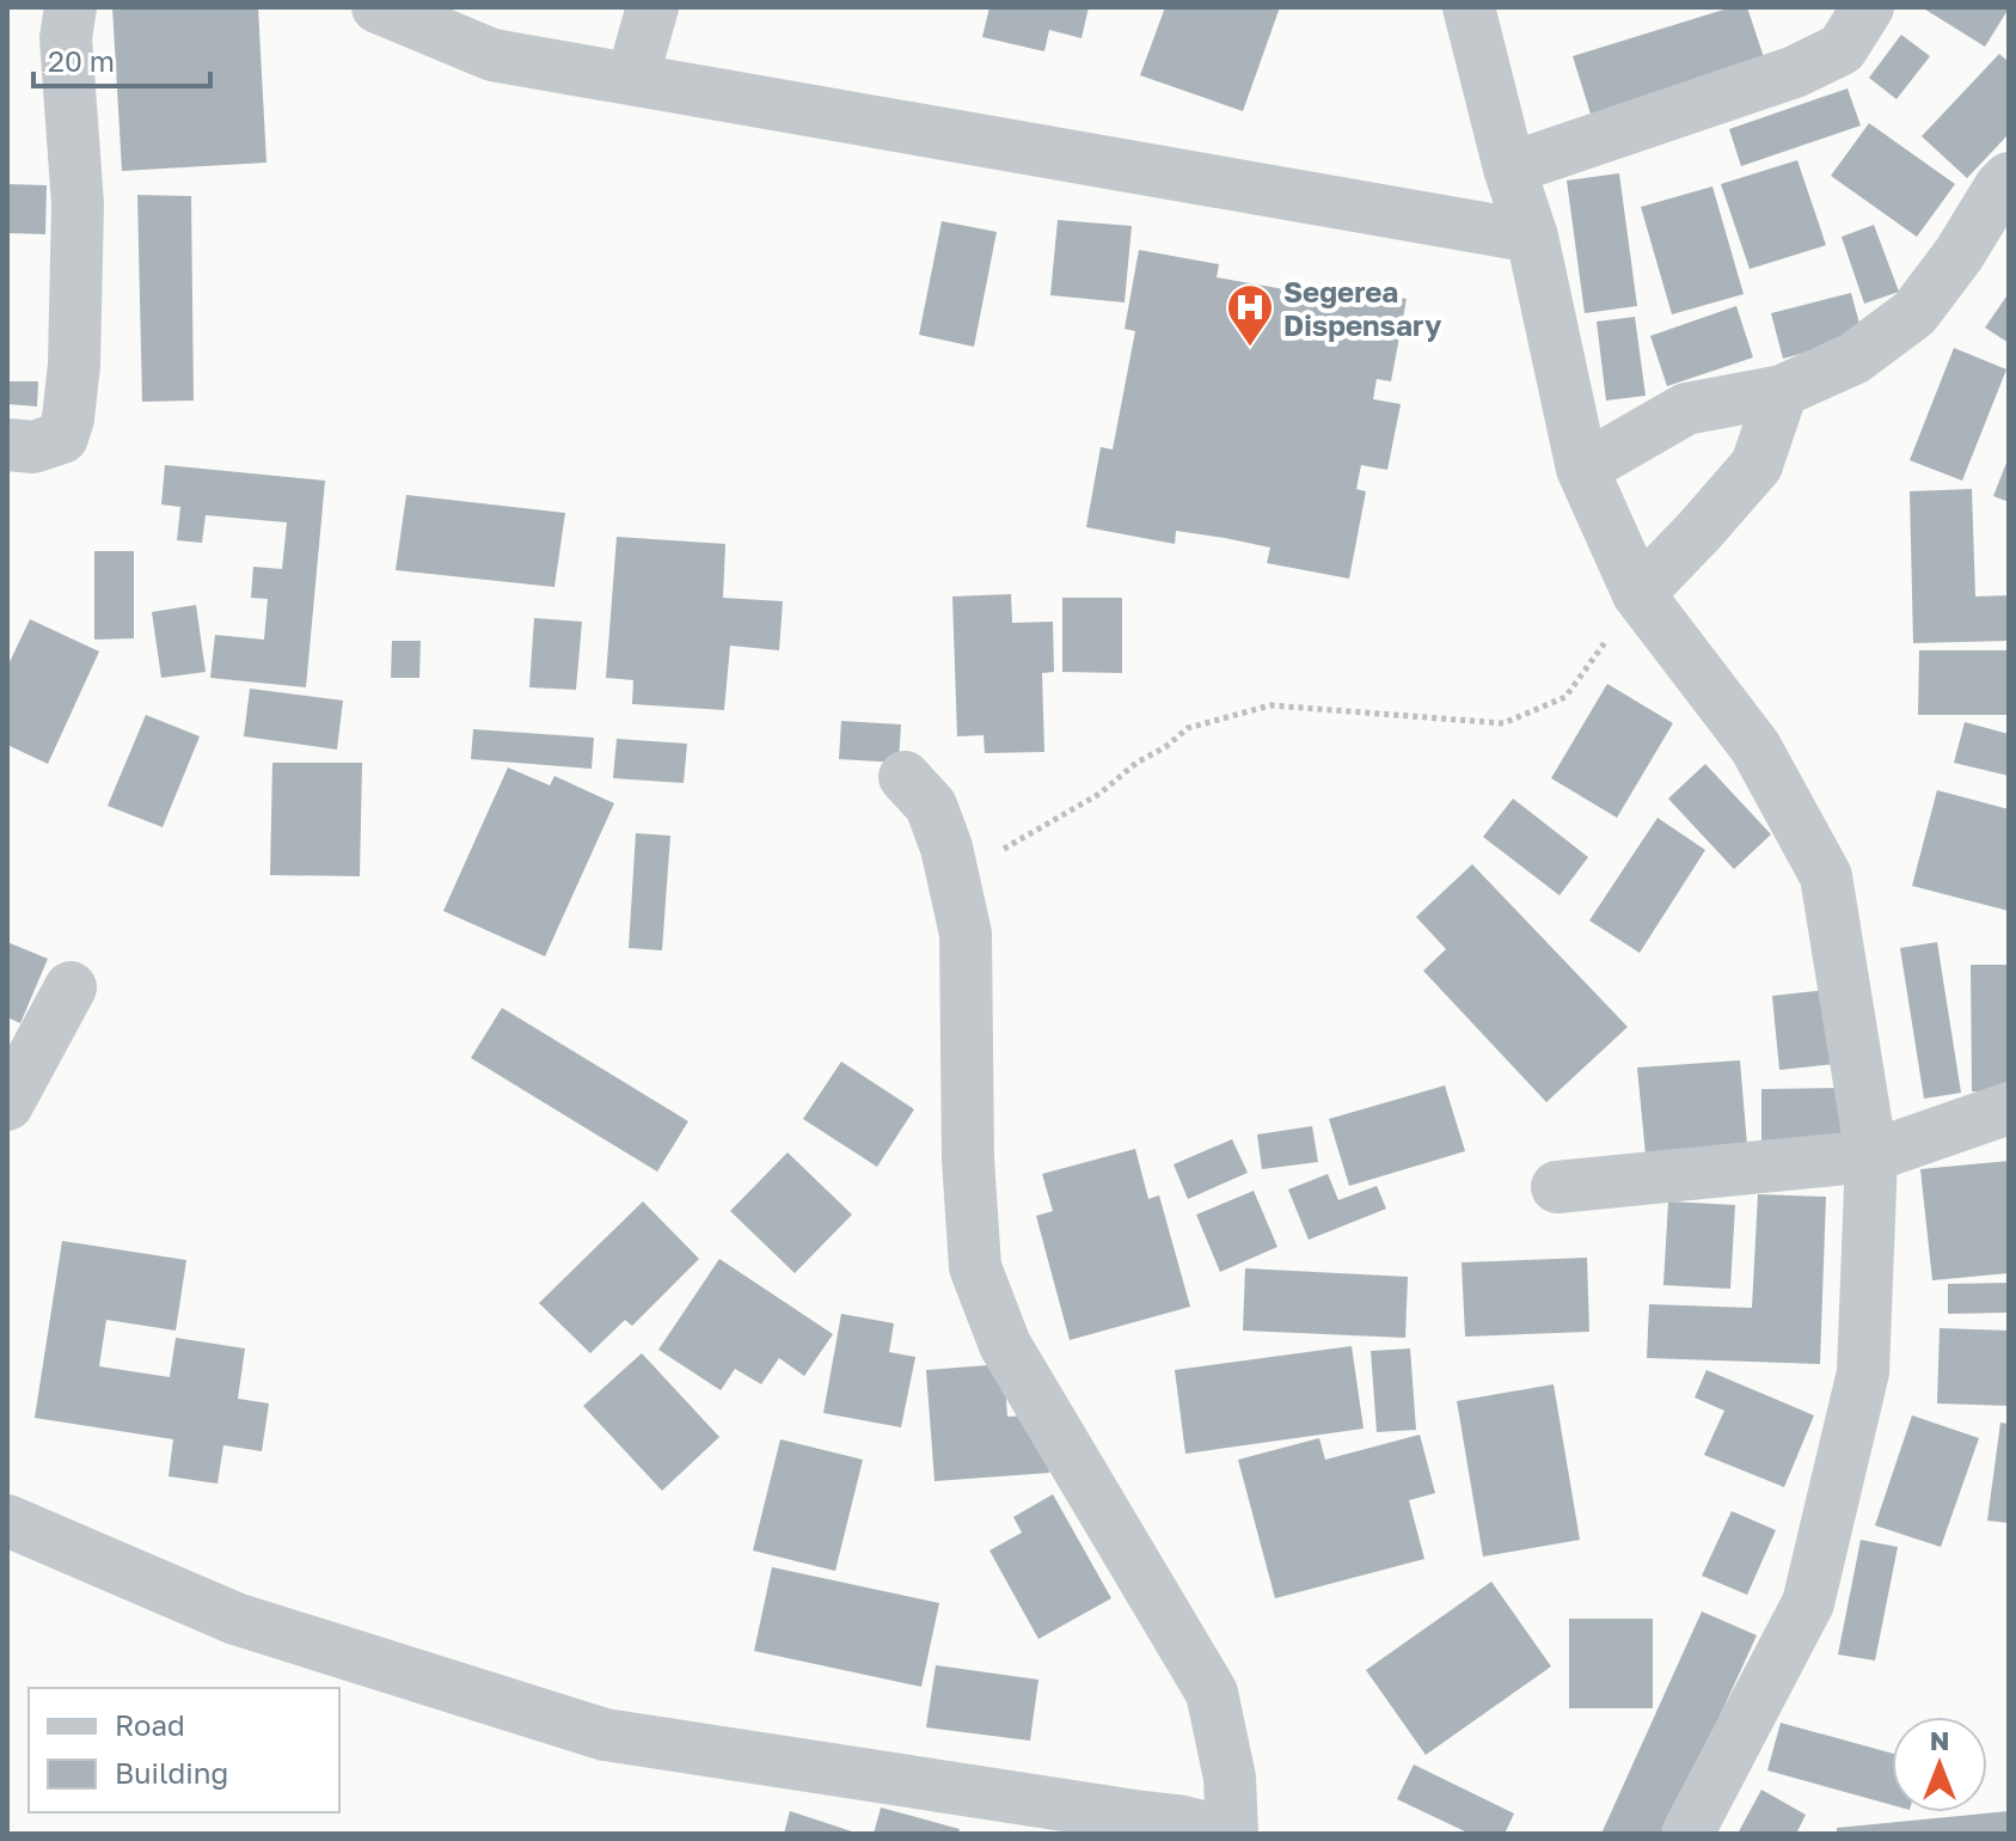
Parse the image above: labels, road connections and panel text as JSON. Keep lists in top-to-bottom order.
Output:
{
  "places": {
    "hospital": ["Segerea Dispensary"]
  },
  "legend": ["Road", "Building"],
  "scale_bar": "20 m",
  "north": "top"
}
